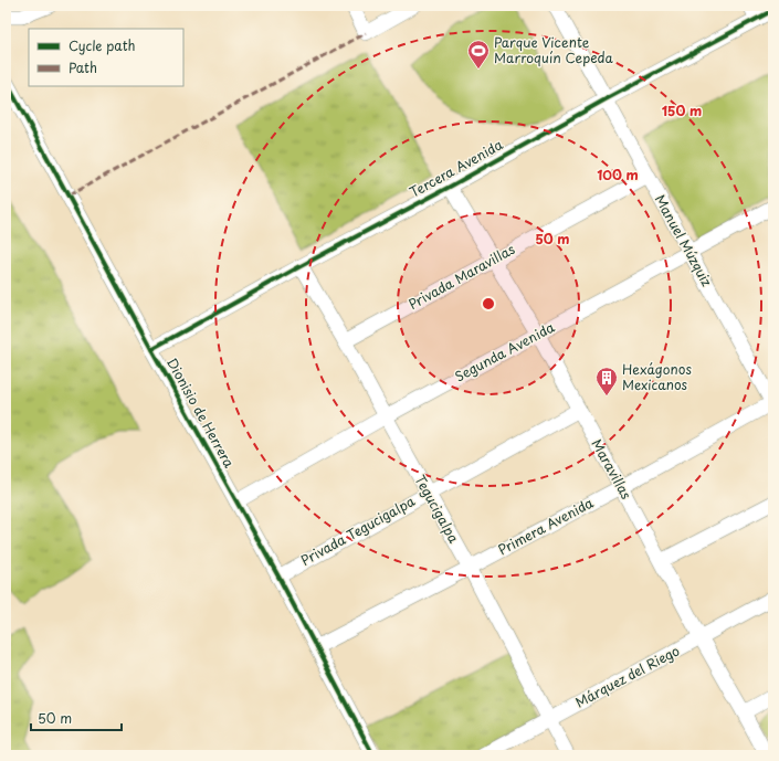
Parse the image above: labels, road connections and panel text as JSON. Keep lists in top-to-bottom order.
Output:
{
  "streets": {
    "street": [
      "Tercera Avenida",
      "Manuel Múzquiz",
      "Privada Maravillas",
      "Segunda Avenida",
      "Dionisio de Herrera",
      "Maravillas",
      "Tegucigalpa",
      "Primera Avenida",
      "Privada Tegucigalpa",
      "Márquez del Riego"
    ]
  },
  "crossings": [
    ["Tercera Avenida", "Manuel Múzquiz"],
    ["Tercera Avenida", "Dionisio de Herrera"],
    ["Tercera Avenida", "Maravillas"],
    ["Tercera Avenida", "Tegucigalpa"],
    ["Manuel Múzquiz", "Privada Maravillas"],
    ["Manuel Múzquiz", "Segunda Avenida"],
    ["Manuel Múzquiz", "Primera Avenida"],
    ["Privada Maravillas", "Maravillas"],
    ["Privada Maravillas", "Tegucigalpa"],
    ["Segunda Avenida", "Dionisio de Herrera"],
    ["Segunda Avenida", "Maravillas"],
    ["Segunda Avenida", "Tegucigalpa"],
    ["Dionisio de Herrera", "Primera Avenida"],
    ["Dionisio de Herrera", "Privada Tegucigalpa"],
    ["Maravillas", "Primera Avenida"],
    ["Maravillas", "Privada Tegucigalpa"],
    ["Maravillas", "Márquez del Riego"],
    ["Tegucigalpa", "Primera Avenida"],
    ["Tegucigalpa", "Privada Tegucigalpa"],
    ["Tegucigalpa", "Márquez del Riego"]
  ],
  "places": {
    "sports": ["Parque Vicente Marroquín Cepeda"],
    "building": ["Hexágonos Mexicanos"]
  },
  "legend": ["Cycle path", "Path"],
  "scale_bar": "50 m",
  "rings": ["150 m", "100 m", "50 m"]
}
